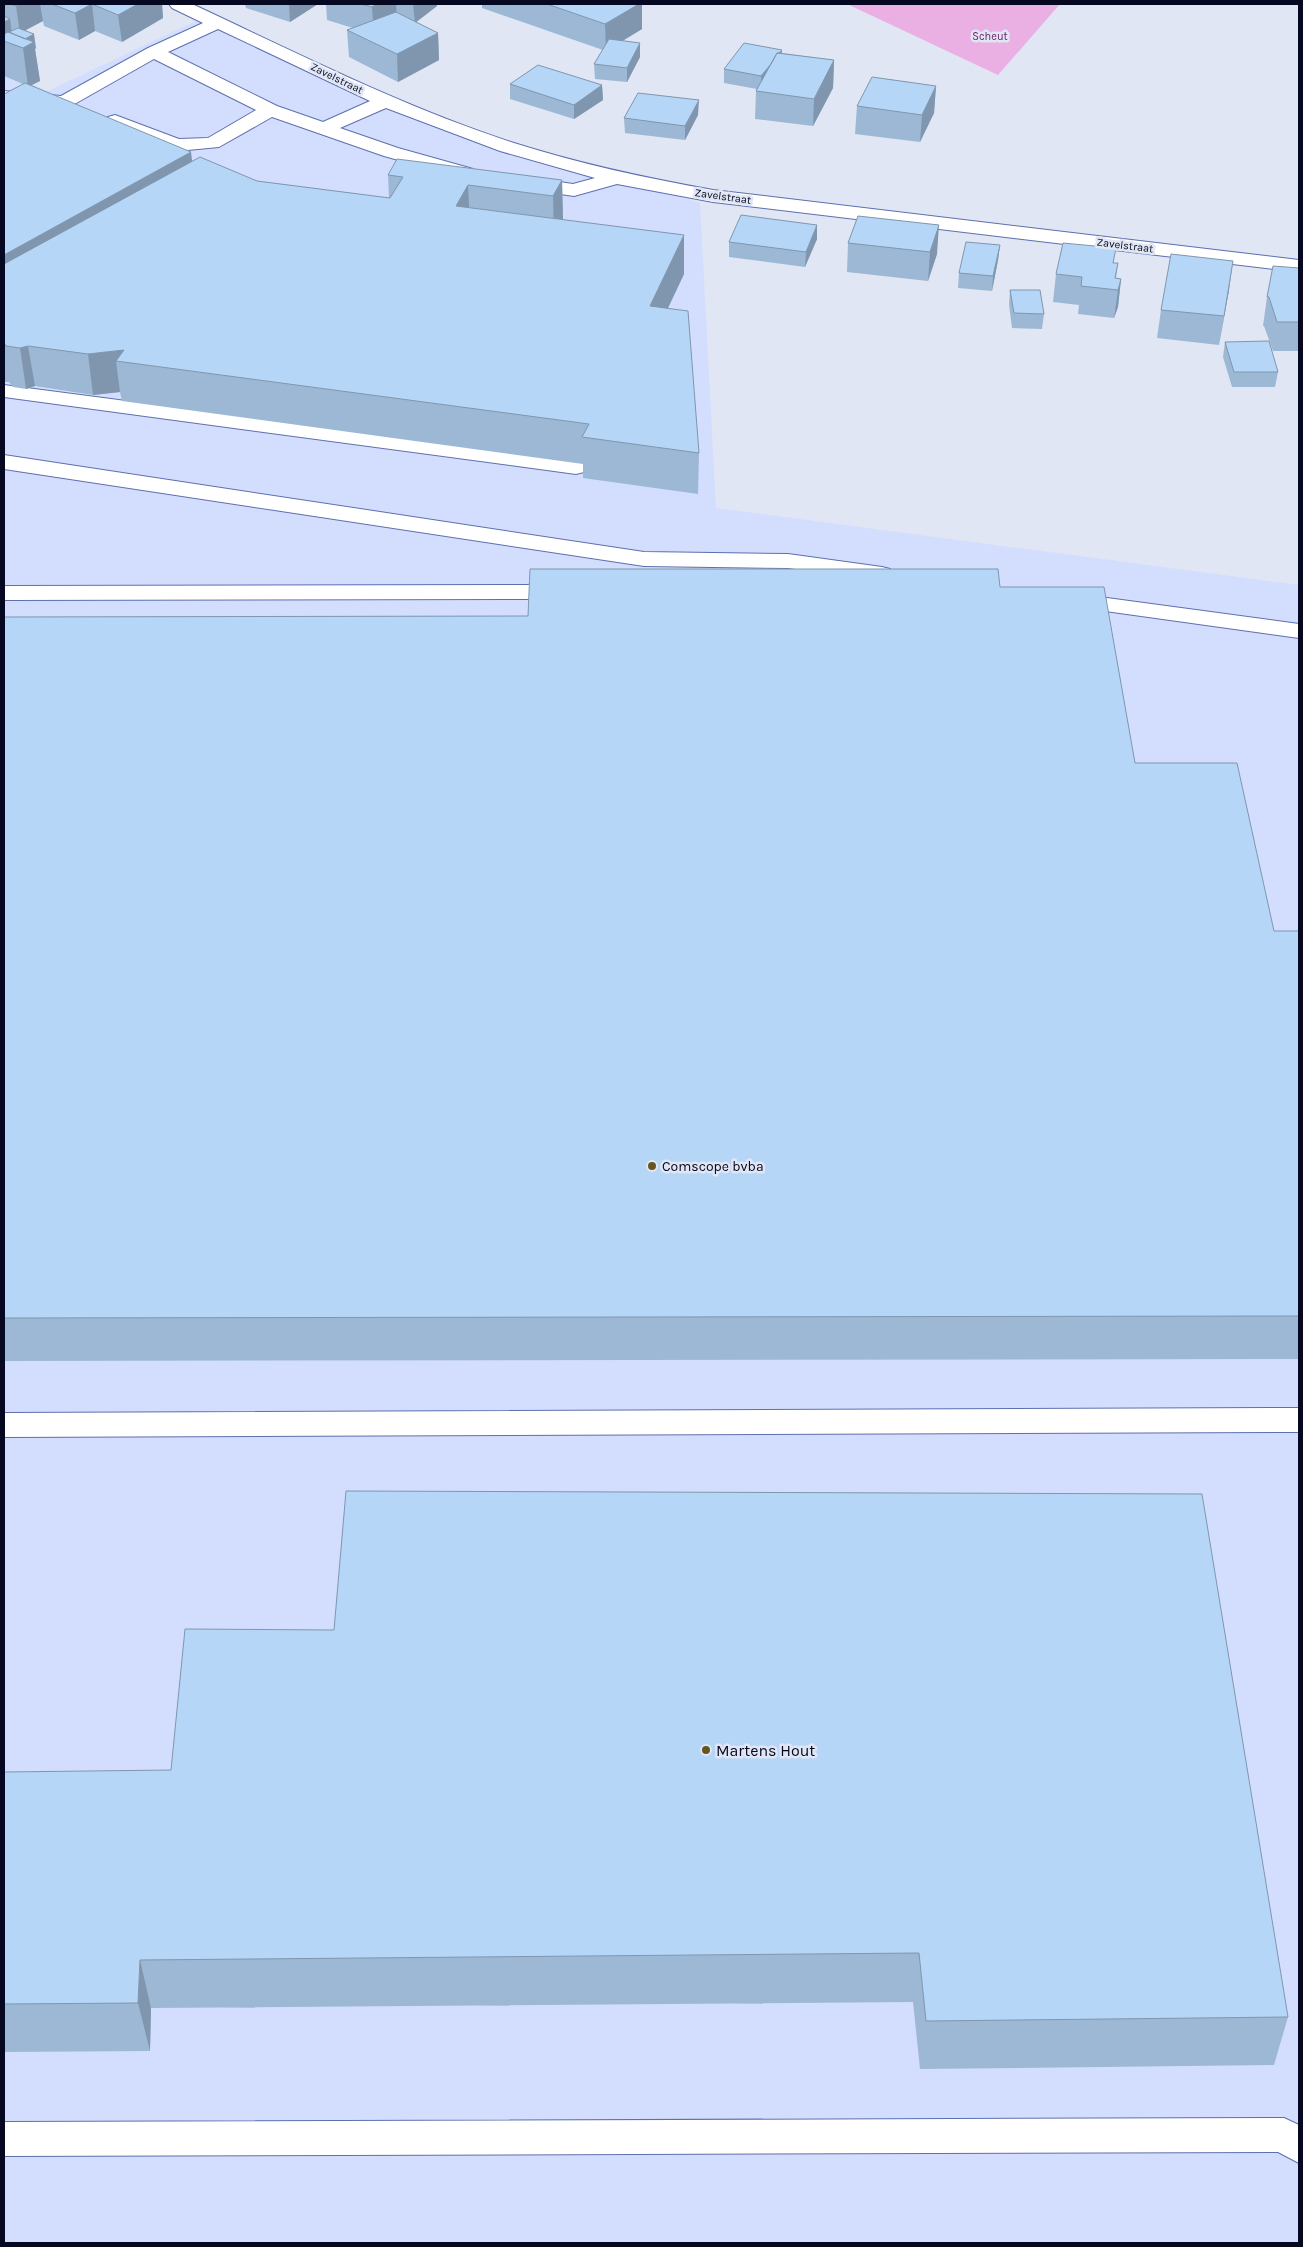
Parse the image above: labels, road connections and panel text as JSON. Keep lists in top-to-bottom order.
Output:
{
  "streets": {
    "street": ["Zavelstraat"]
  },
  "parks": ["Scheut"],
  "places": ["Comscope bvba", "Martens Hout"]
}
